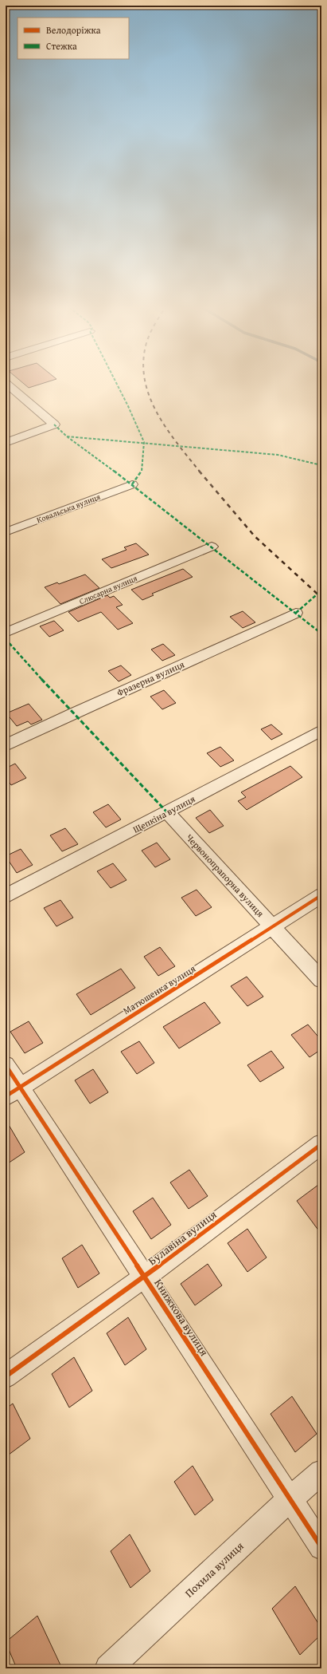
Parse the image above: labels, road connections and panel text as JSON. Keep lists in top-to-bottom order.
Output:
{
  "streets": {
    "street": [
      "Ковальська вулиця",
      "Слюсарна вулиця",
      "Фразерна вулиця",
      "Щепкіна вулиця",
      "Червонопрапорна вулиця",
      "Матюшенка вулиця",
      "Булавіна вулиця",
      "Книжкова вулиця",
      "Похила вулиця"
    ]
  },
  "crossings": [
    ["Щепкіна вулиця", "Червонопрапорна вулиця"],
    ["Червонопрапорна вулиця", "Матюшенка вулиця"],
    ["Матюшенка вулиця", "Книжкова вулиця"],
    ["Булавіна вулиця", "Книжкова вулиця"],
    ["Книжкова вулиця", "Похила вулиця"]
  ],
  "legend": ["Велодоріжка", "Стежка"]
}
